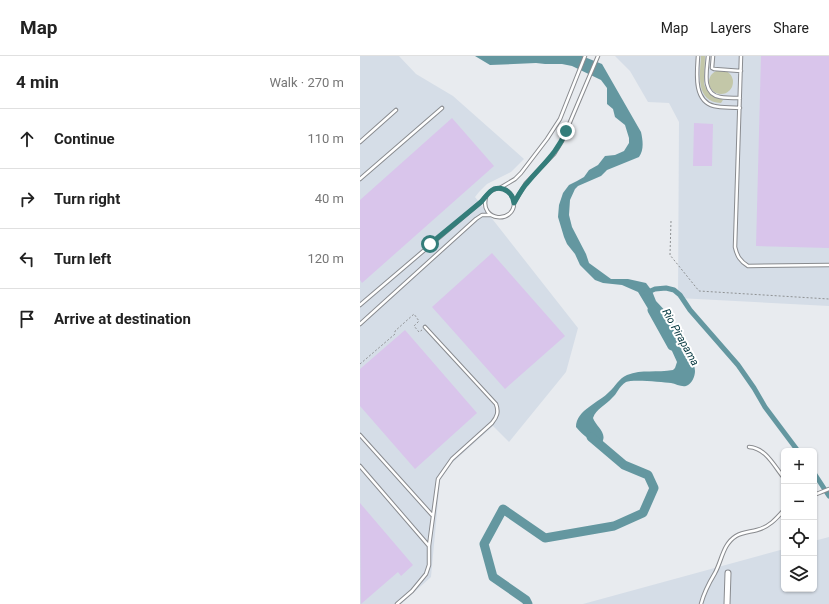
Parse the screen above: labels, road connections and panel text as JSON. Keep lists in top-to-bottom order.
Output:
{
  "water": ["Rio Pirapama"],
  "page": {
    "header": "Map",
    "nav": ["Map", "Layers", "Share"],
    "heading": ["4 min", "Walk · 270 m"],
    "list": [
      ["Continue", "110 m"],
      ["Turn right", "40 m"],
      ["Turn left", "120 m"],
      "Arrive at destination"
    ],
    "map_buttons": ["+", "−"]
  }
}
